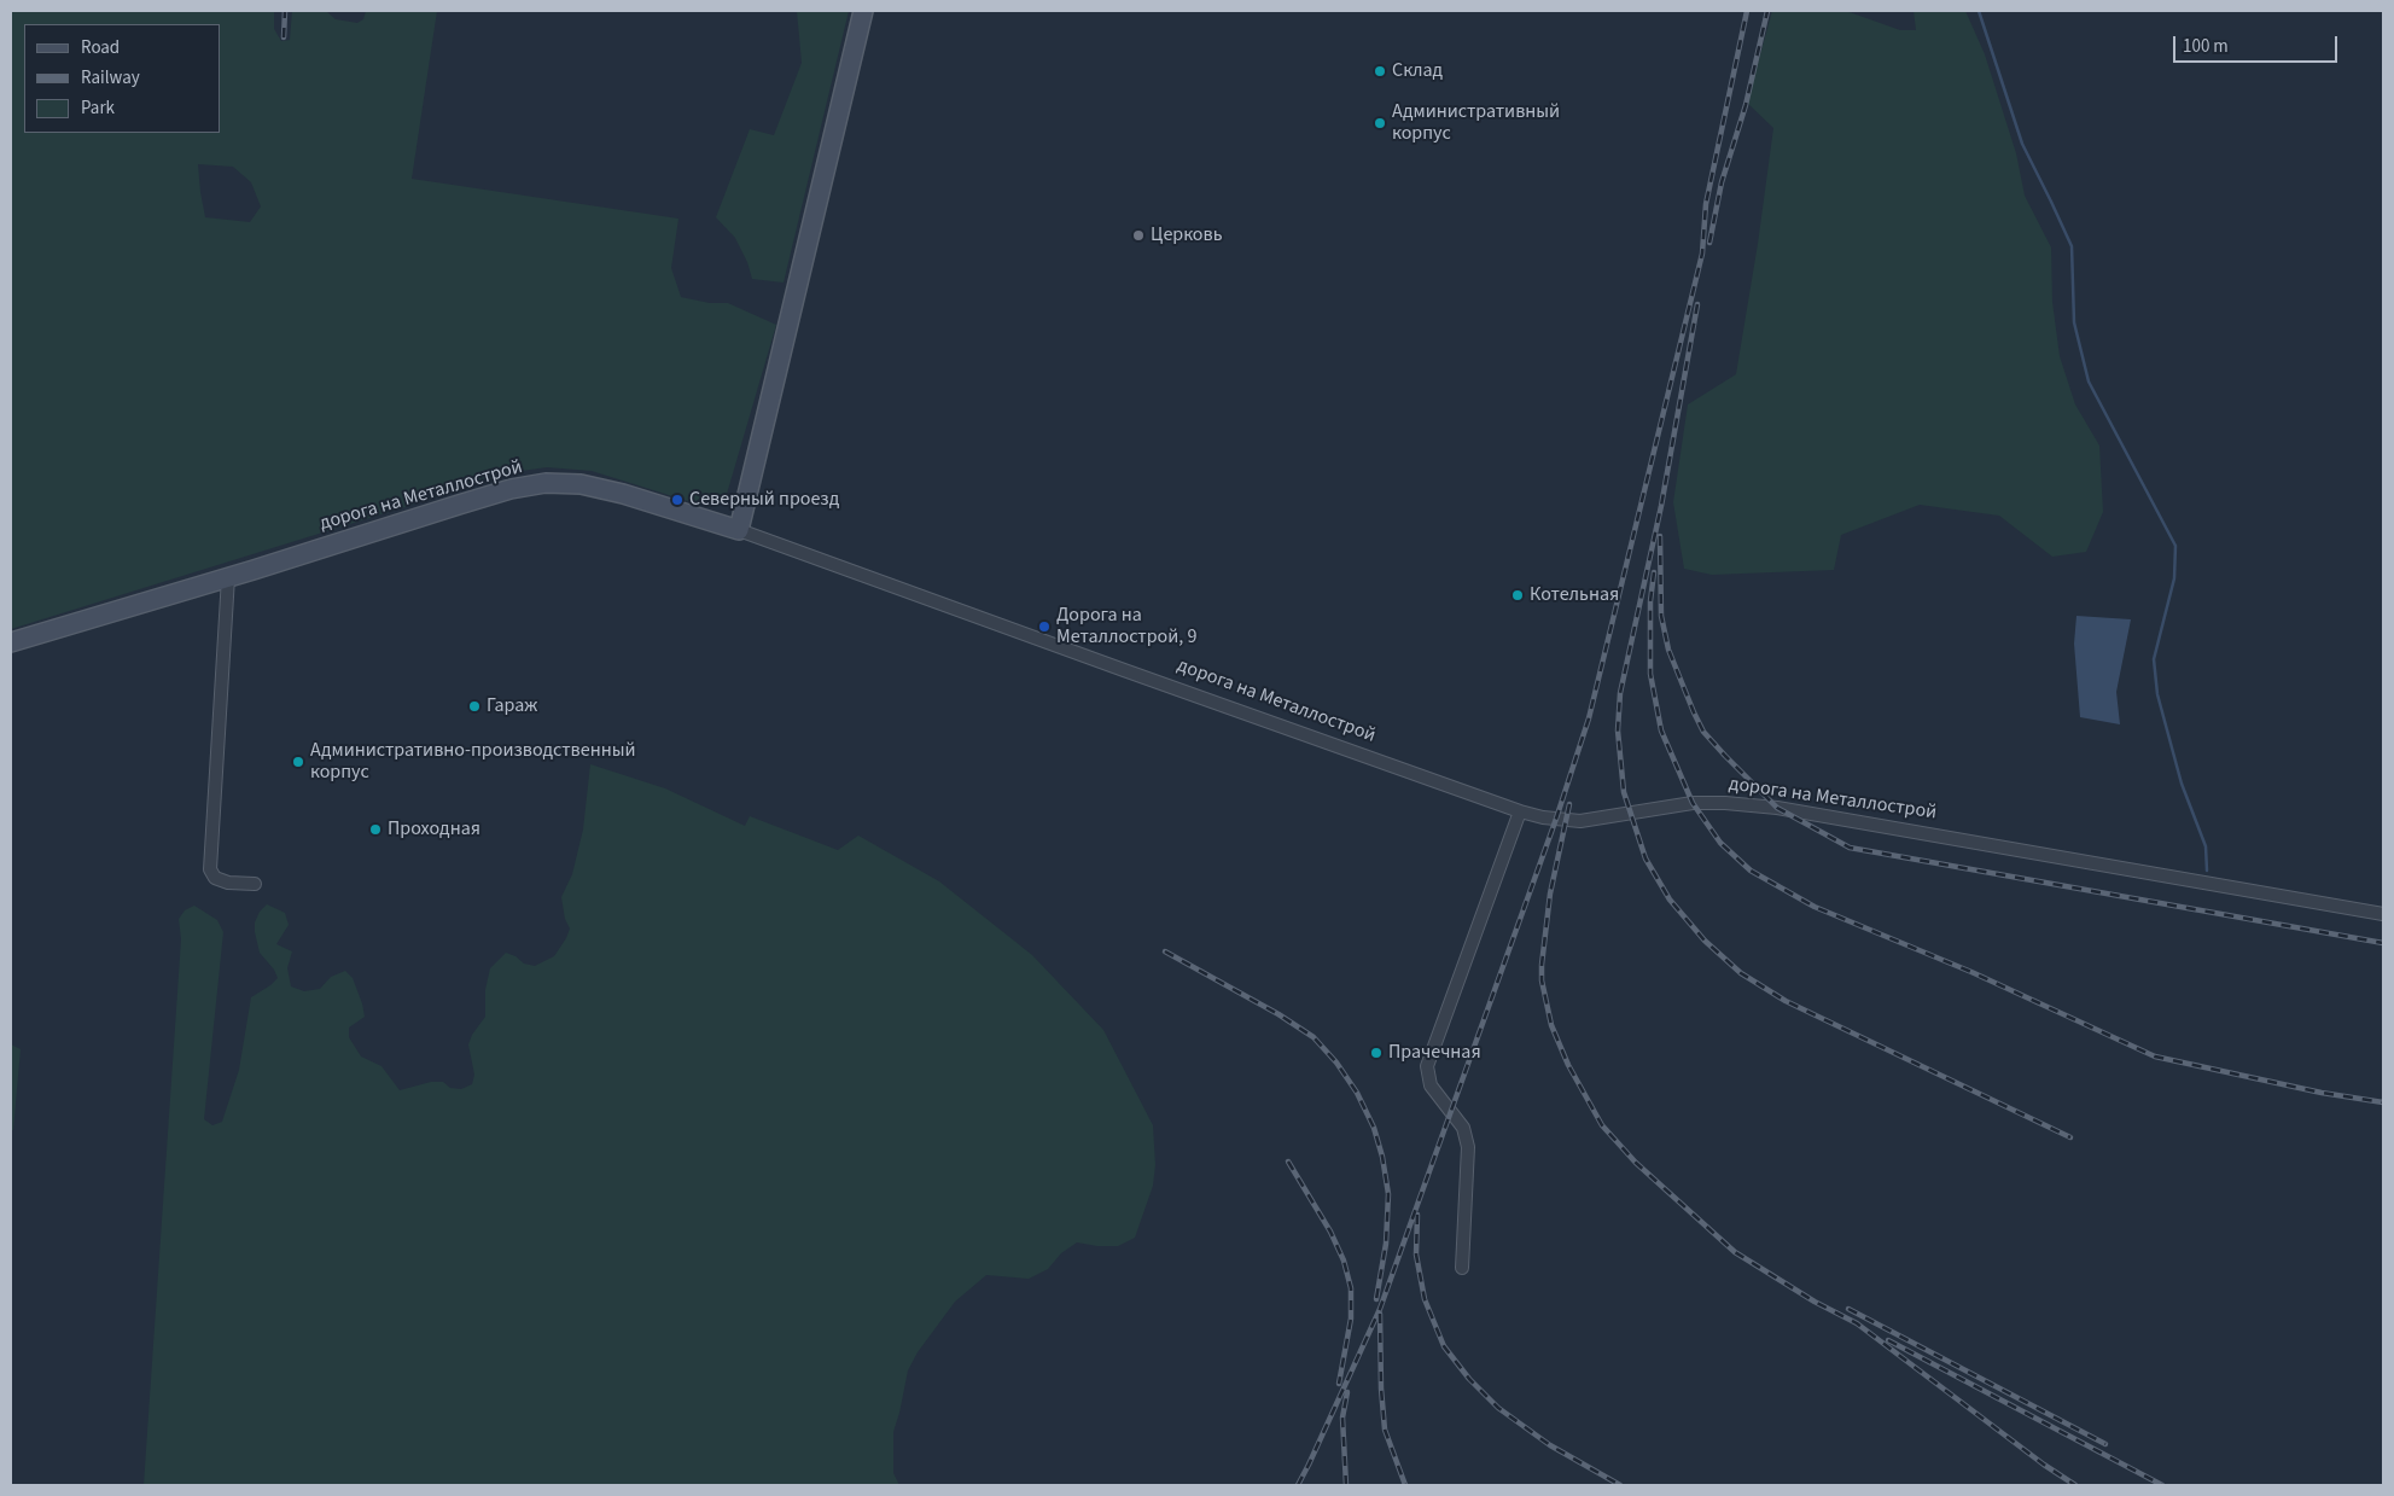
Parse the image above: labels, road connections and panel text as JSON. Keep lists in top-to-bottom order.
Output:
{
  "streets": {
    "street": ["дорога на Металлострой"]
  },
  "places": [
    "Склад",
    "Административный корпус",
    "Церковь",
    "Северный проезд",
    "Котельная",
    "Дорога на Металлострой, 9",
    "Гараж",
    "Административно-производственный корпус",
    "Проходная",
    "Прачечная"
  ],
  "legend": ["Road", "Railway", "Park"],
  "scale_bar": "100 m"
}
